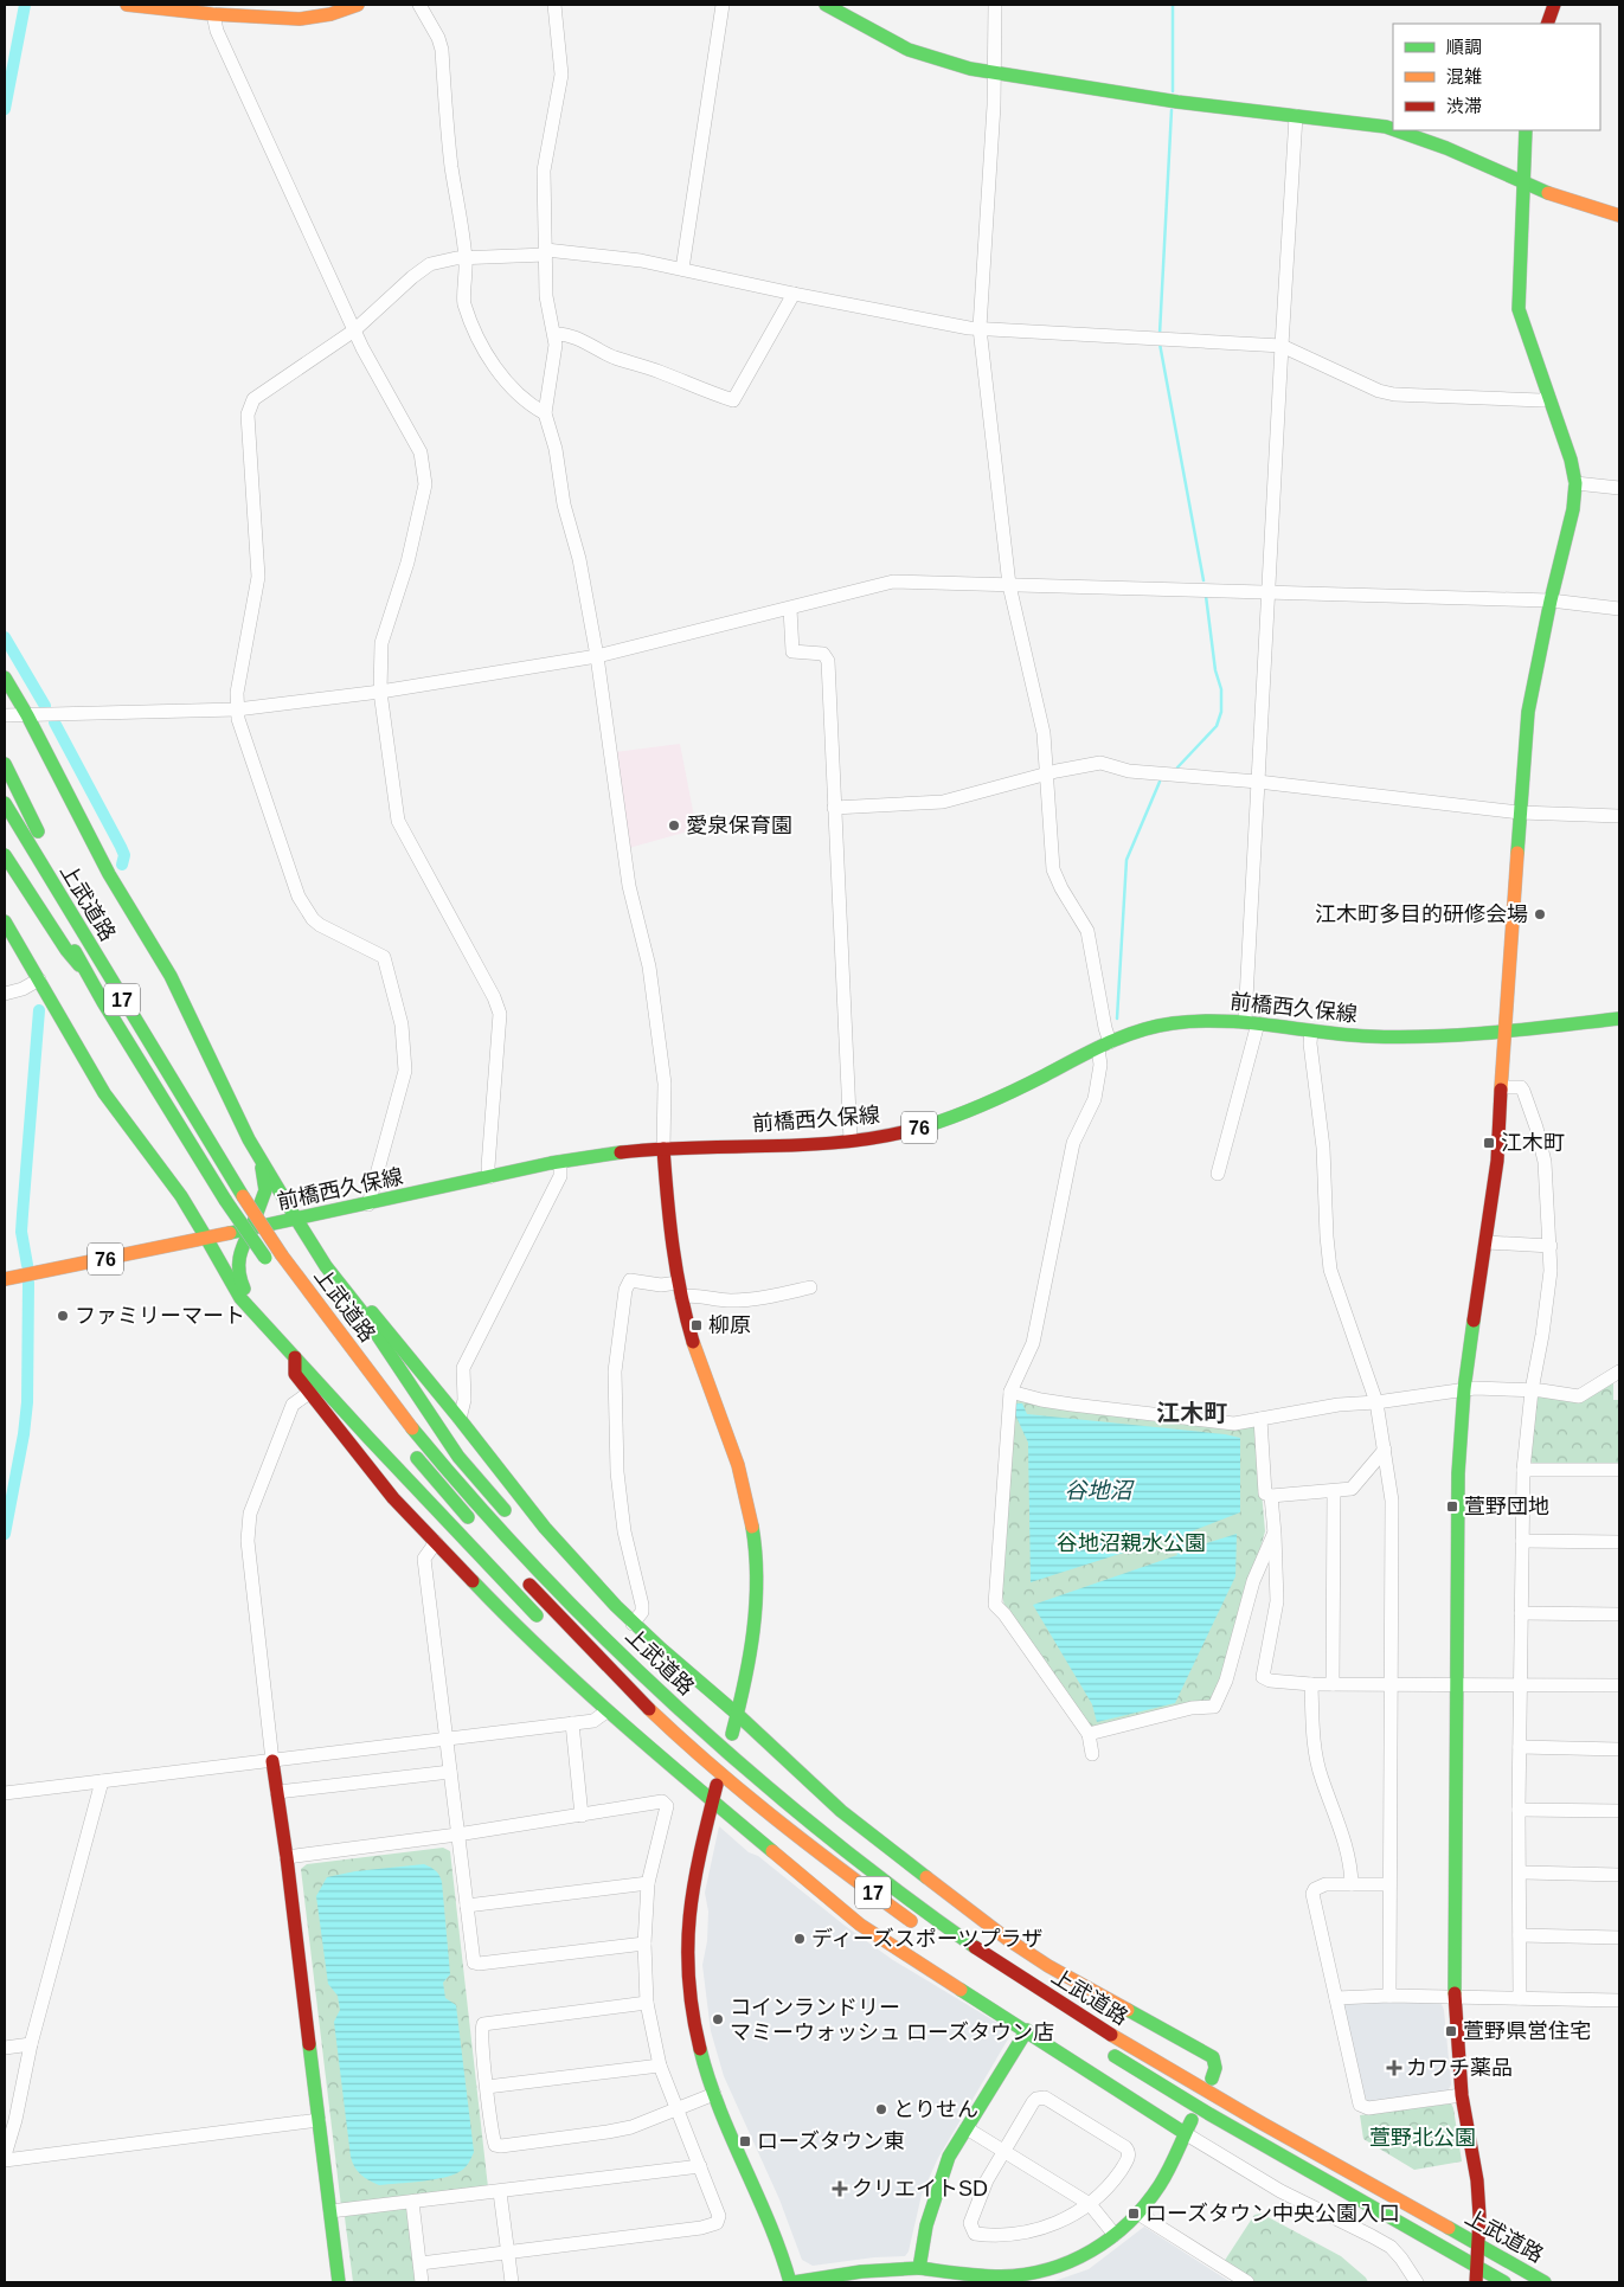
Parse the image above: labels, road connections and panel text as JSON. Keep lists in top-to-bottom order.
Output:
{
  "streets": {
    "main road": [
      "上武道路",
      "17",
      "前橋西久保線",
      "76"
    ]
  },
  "crossings": [
    ["上武道路", "17"]
  ],
  "districts": ["江木町"],
  "water": ["谷地沼"],
  "parks": ["谷地沼親水公園", "萱野北公園"],
  "places": {
    "other": [
      "愛泉保育園",
      "江木町多目的研修会場",
      "ファミリーマート",
      "ディーズスポーツプラザ",
      "コインランドリー マミーウォッシュ ローズタウン店",
      "とりせん"
    ],
    "transit": [
      "江木町",
      "柳原",
      "萱野団地",
      "萱野県営住宅",
      "ローズタウン東",
      "ローズタウン中央公園入口"
    ],
    "health": ["カワチ薬品", "クリエイトSD"]
  },
  "legend": ["順調", "混雑", "渋滞"]
}
